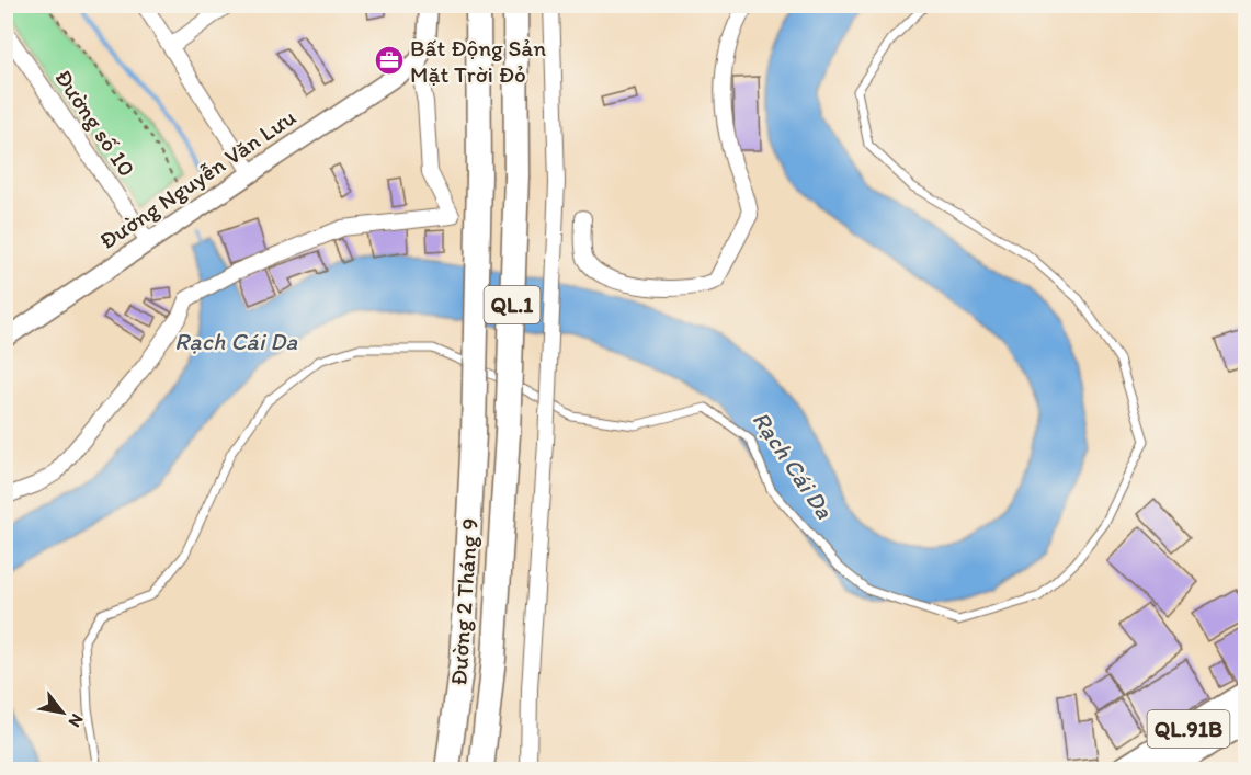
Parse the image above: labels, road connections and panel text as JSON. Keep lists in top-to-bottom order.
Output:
{
  "streets": {
    "highway": ["QL.1", "Đường 2 Tháng 9", "QL.91B"],
    "street": ["Đường số 10", "Đường Nguyễn Văn Lưu"]
  },
  "crossings": [
    ["Đường số 10", "Đường Nguyễn Văn Lưu"]
  ],
  "water": ["Rạch Cái Da"],
  "places": {
    "office": ["Bất Động Sản Mặt Trời Đỏ"]
  },
  "north": "bottom right"
}
